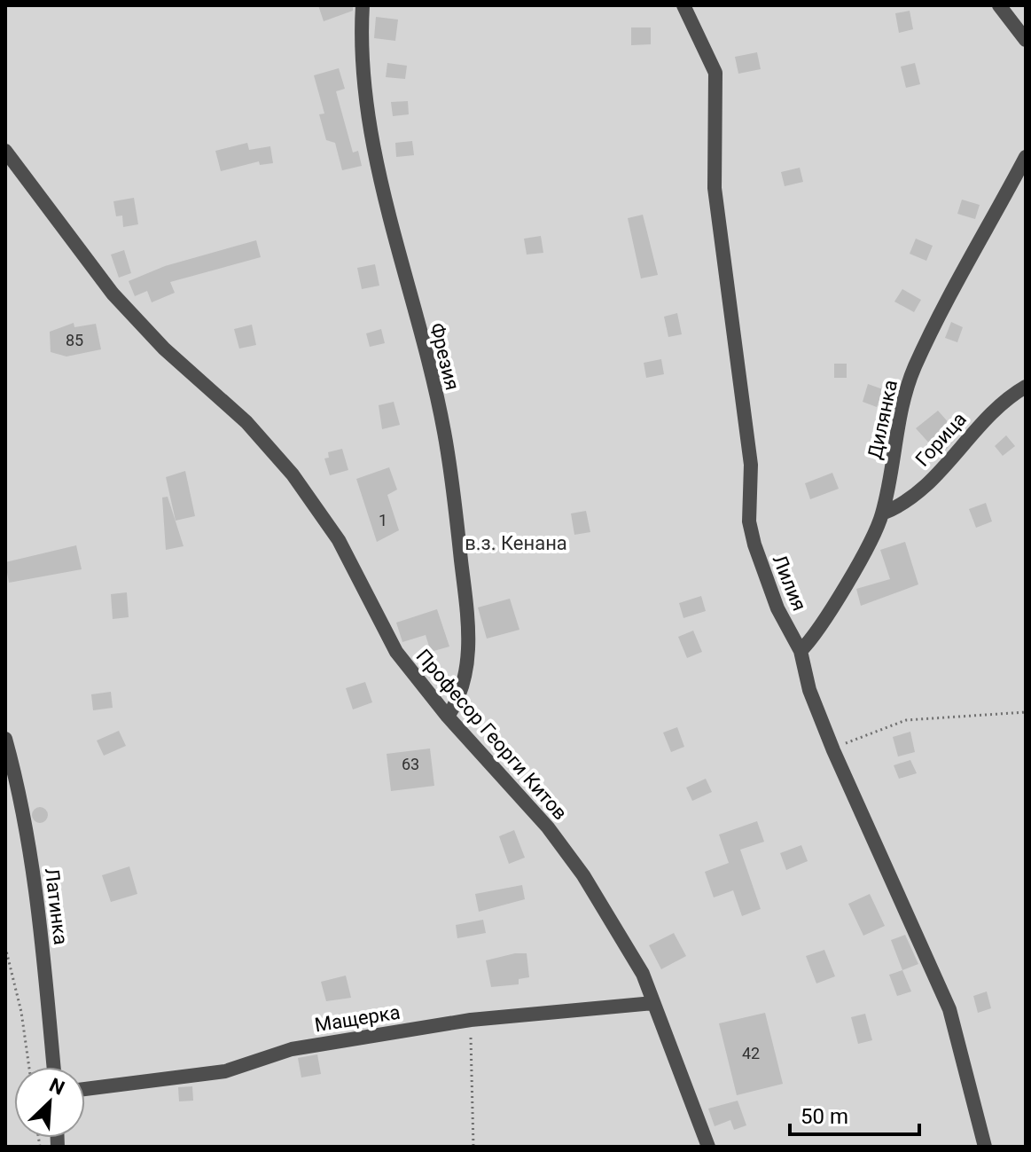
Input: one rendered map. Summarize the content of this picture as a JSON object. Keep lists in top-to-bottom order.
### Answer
{
  "streets": {
    "street": [
      "Фрезия",
      "Дилянка",
      "Горица",
      "Лилия",
      "Професор Георги Китов",
      "Латинка",
      "Мащерка"
    ]
  },
  "crossings": [
    ["Фрезия", "Професор Георги Китов"],
    ["Дилянка", "Горица"],
    ["Дилянка", "Лилия"],
    ["Професор Георги Китов", "Мащерка"]
  ],
  "parks": ["в.з. Кенана"],
  "house_numbers": [
    "85",
    "1",
    "63",
    "42"
  ],
  "scale_bar": "50 m",
  "north": "top right"
}
